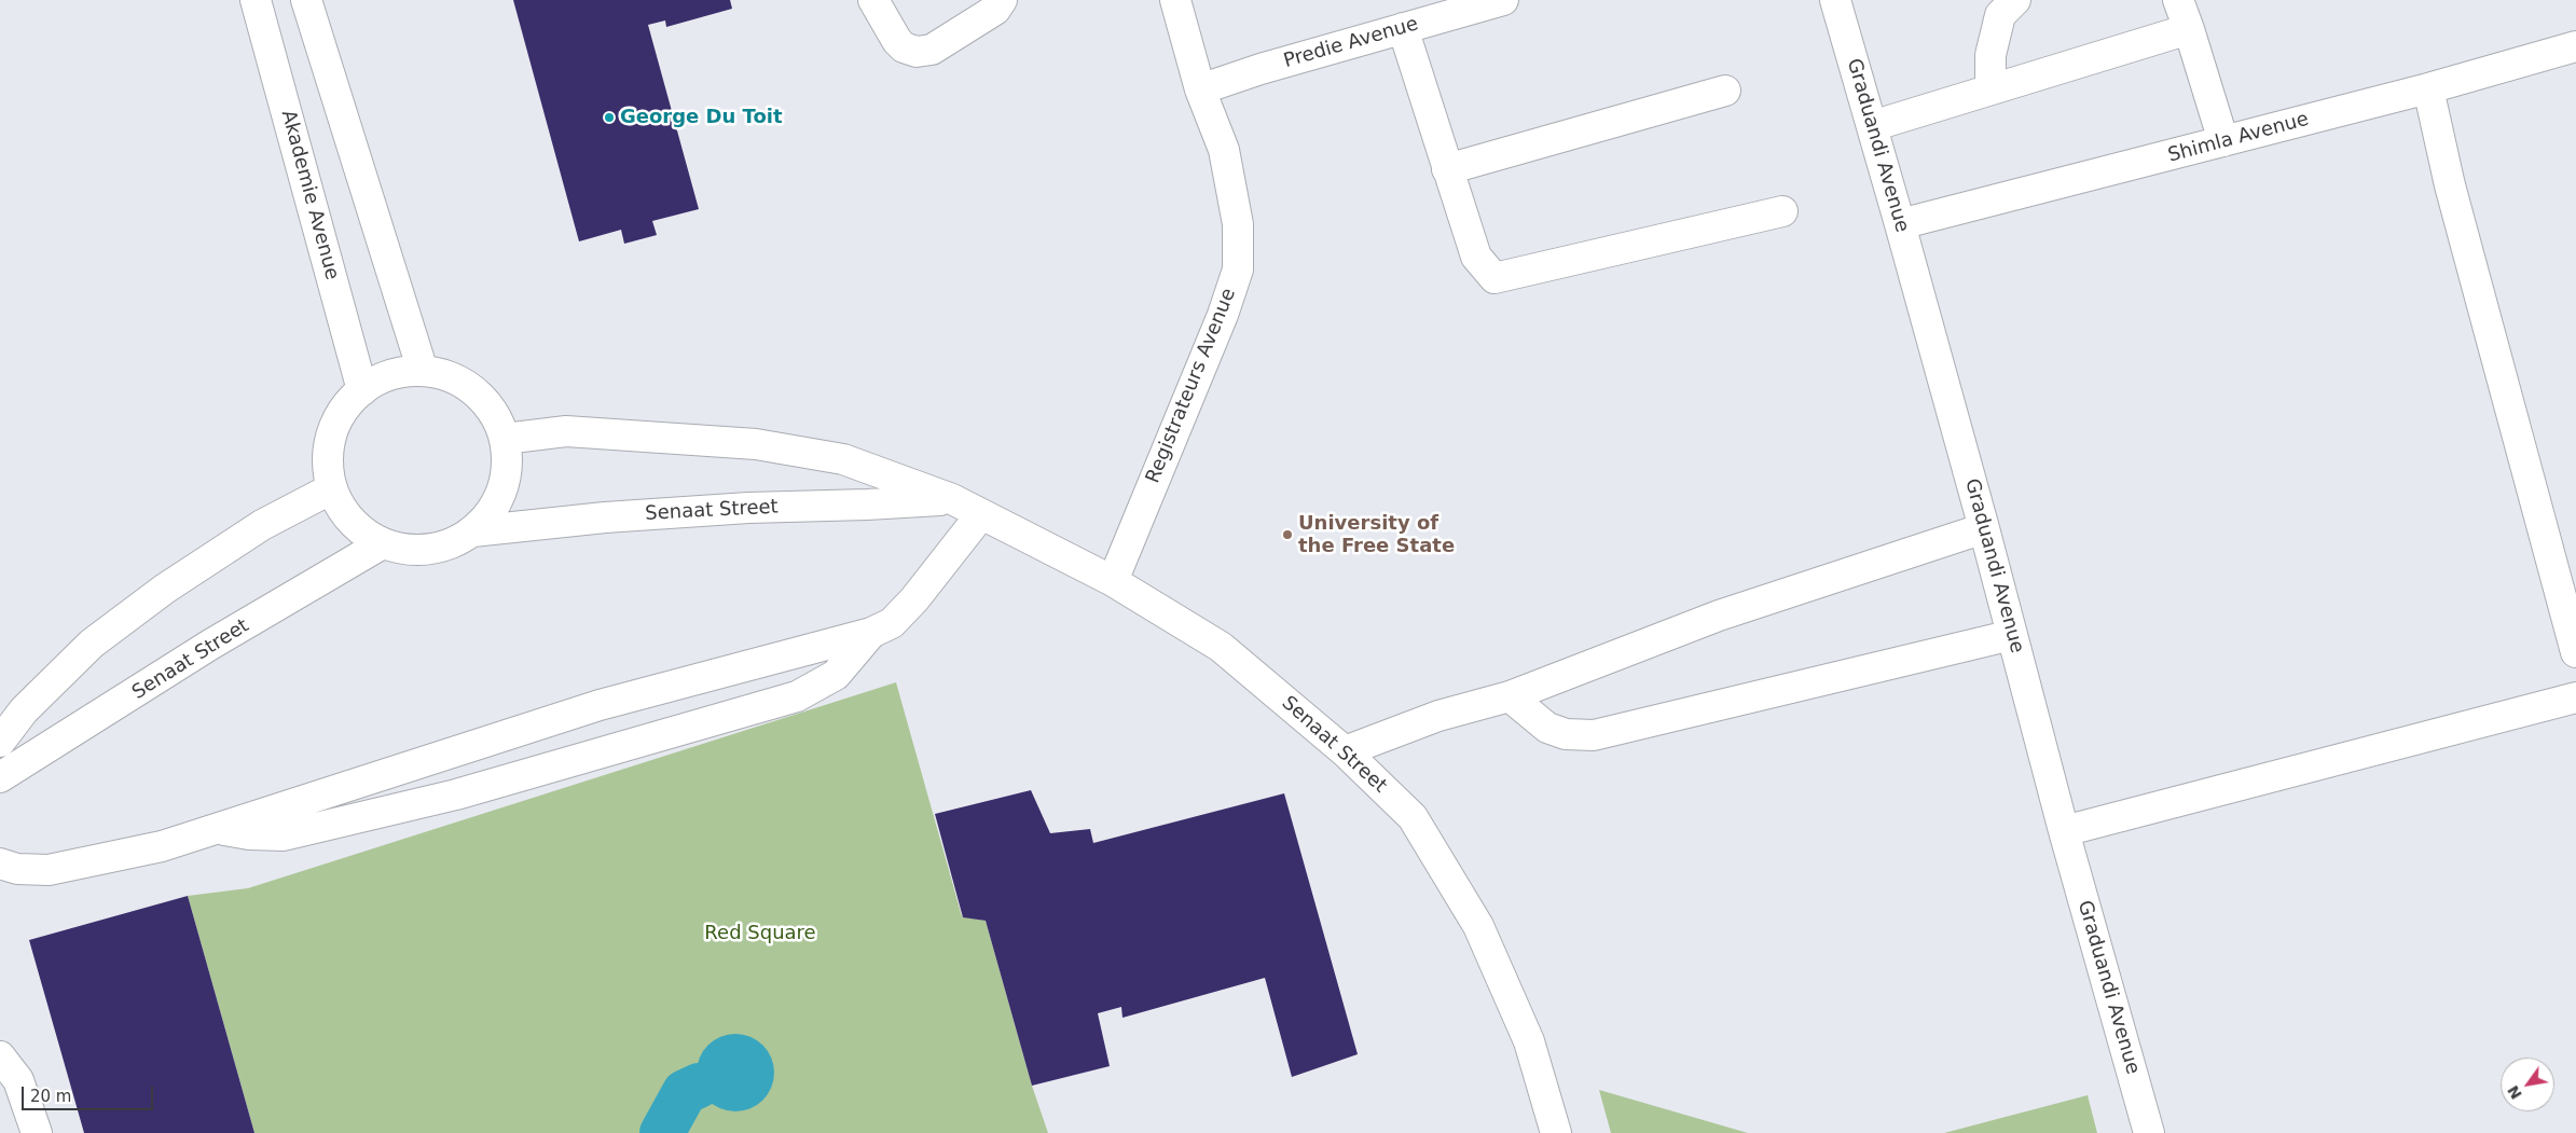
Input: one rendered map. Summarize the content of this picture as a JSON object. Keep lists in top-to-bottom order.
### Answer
{
  "streets": {
    "lane": [
      "Predie Avenue",
      "Shimla Avenue",
      "Graduandi Avenue",
      "Akademie Avenue",
      "Registrateurs Avenue",
      "Senaat Street"
    ]
  },
  "crossings": [
    ["Predie Avenue", "Registrateurs Avenue"],
    ["Shimla Avenue", "Graduandi Avenue"],
    ["Akademie Avenue", "Senaat Street"],
    ["Registrateurs Avenue", "Senaat Street"]
  ],
  "parks": ["Red Square"],
  "places": ["George Du Toit", "University of the Free State"],
  "scale_bar": "20 m",
  "north": "bottom left"
}
